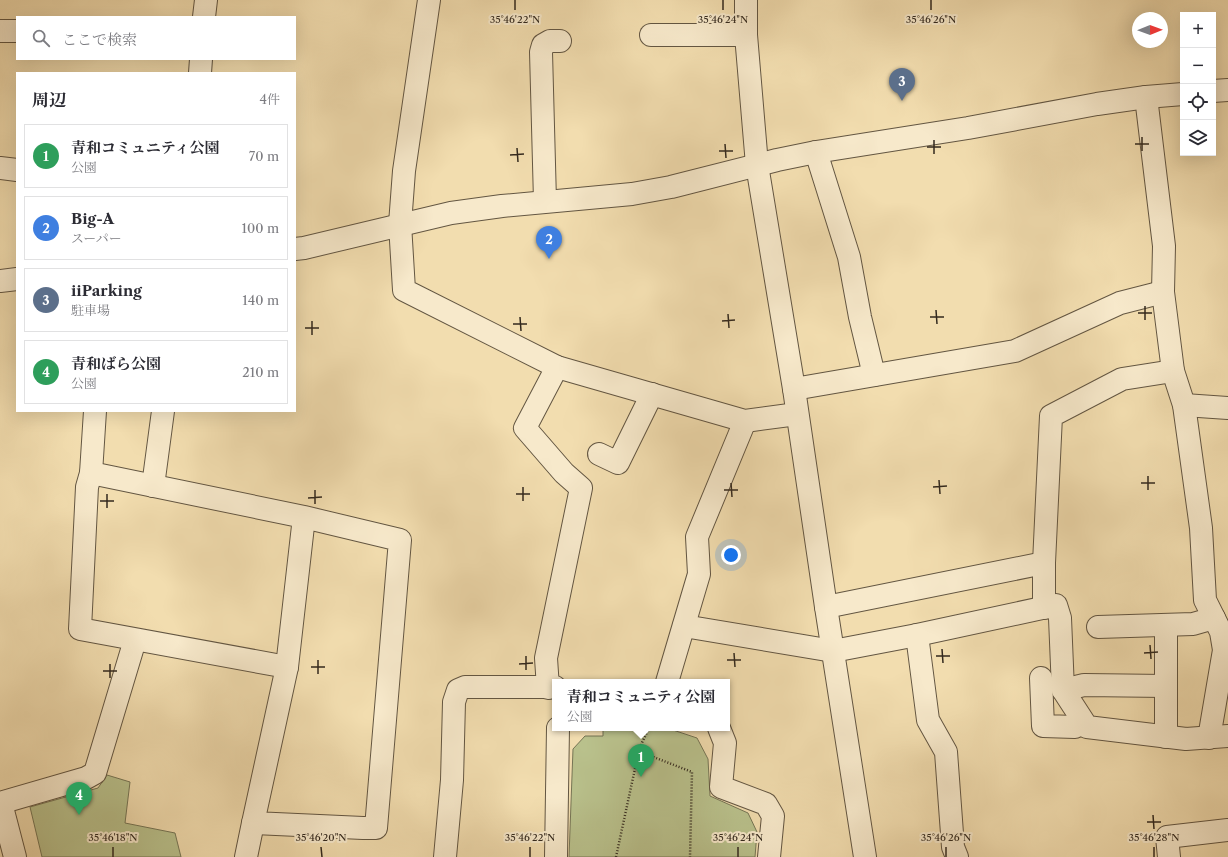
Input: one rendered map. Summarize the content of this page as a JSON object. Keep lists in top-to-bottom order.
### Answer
{
  "north": "right",
  "page": {
    "map_buttons": ["+", "−"],
    "search": "ここで検索",
    "pins": [
      "3",
      "2",
      "1",
      "4"
    ],
    "heading": ["周辺", "4件"],
    "list": [
      {
        "mark": "1",
        "name": "青和コミュニティ公園",
        "note": "公園",
        "value": "70 m"
      },
      {
        "mark": "2",
        "name": "Big-A",
        "note": "スーパー",
        "value": "100 m"
      },
      {
        "mark": "3",
        "name": "iiParking",
        "note": "駐車場",
        "value": "140 m"
      },
      {
        "mark": "4",
        "name": "青和ばら公園",
        "note": "公園",
        "value": "210 m"
      }
    ],
    "popup": ["青和コミュニティ公園", "公園"]
  },
  "coordinates": [
    "35°46'22\"N",
    "35°46'24\"N",
    "35°46'26\"N",
    "35°46'18\"N",
    "35°46'20\"N",
    "35°46'28\"N"
  ]
}
